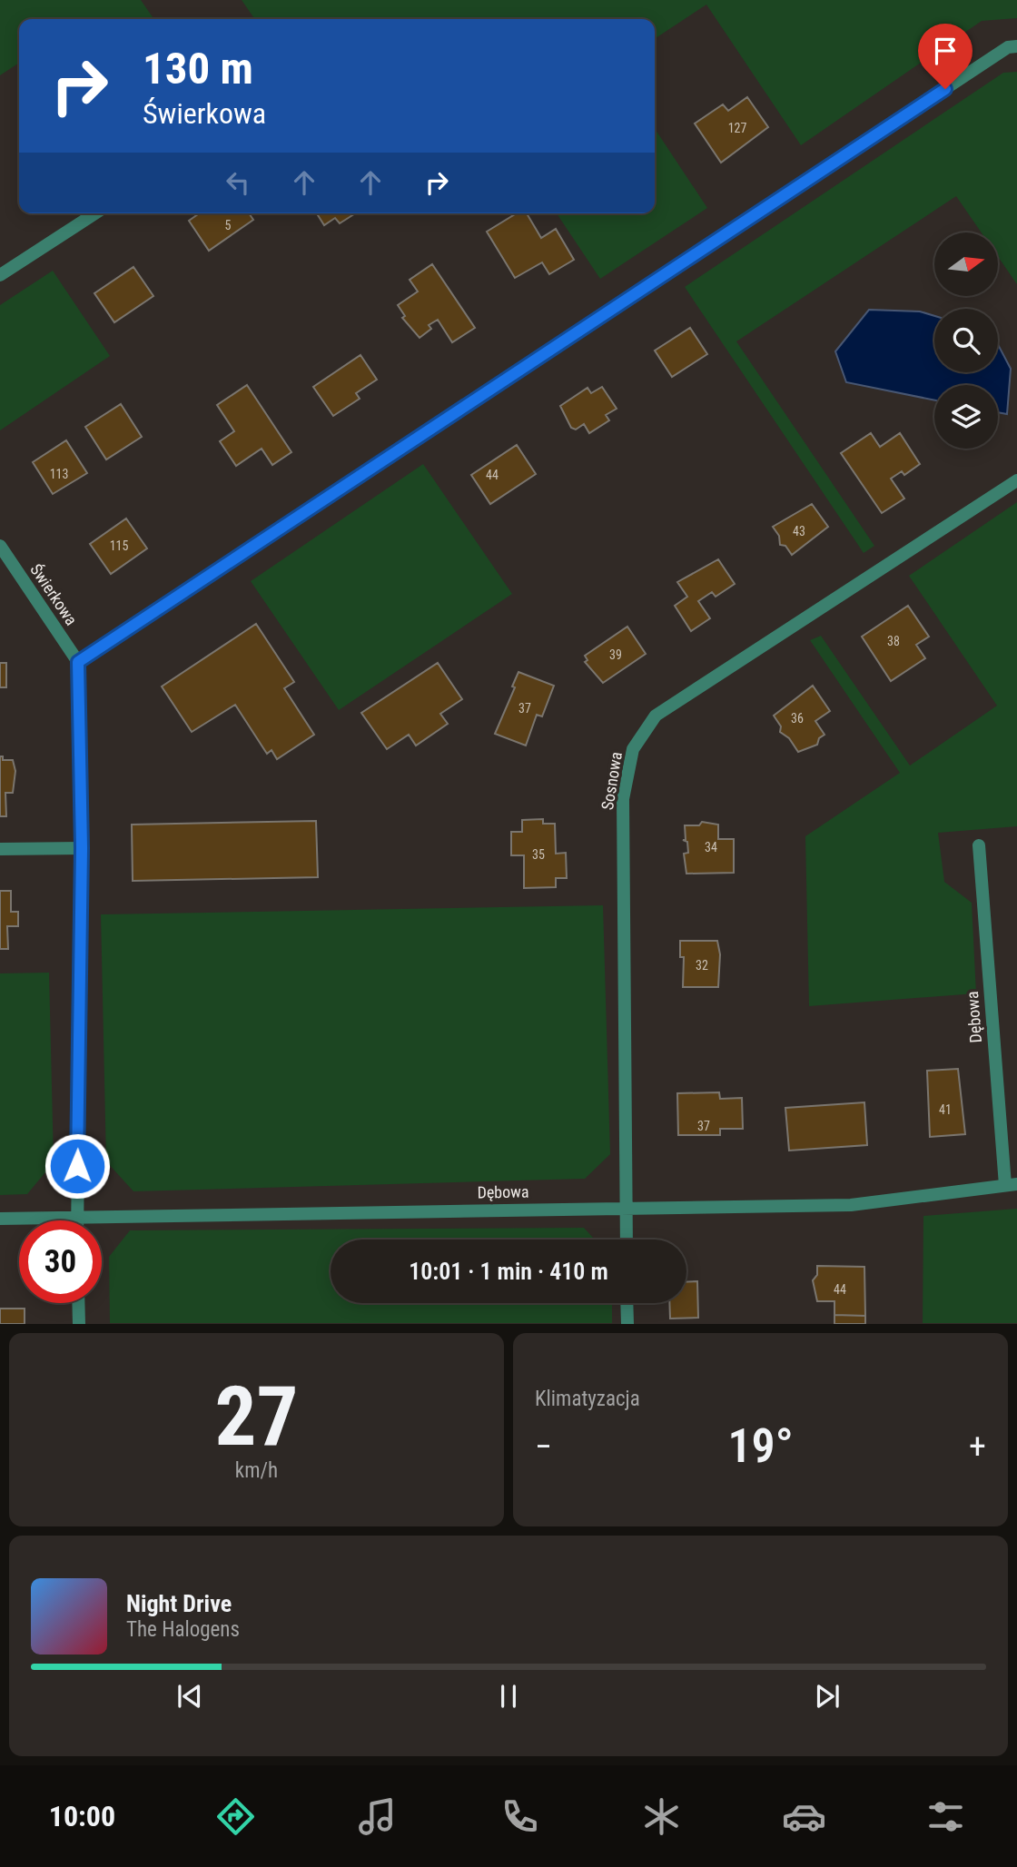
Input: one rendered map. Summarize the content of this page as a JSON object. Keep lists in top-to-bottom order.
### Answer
{
  "streets": {
    "street": ["Świerkowa", "Sosnowa", "Dębowa"]
  },
  "crossings": [
    ["Sosnowa", "Dębowa"]
  ],
  "house_numbers": [
    "127",
    "5",
    "113",
    "44",
    "43",
    "115",
    "38",
    "39",
    "37",
    "36",
    "34",
    "35",
    "32",
    "41",
    "37",
    "44"
  ],
  "north": "right",
  "page": {
    "turn": ["130 m", "Świerkowa"],
    "limit": "30",
    "trip": "10:01 · 1 min · 410 m",
    "tile": [
      ["27", "km/h"],
      "Klimatyzacja"
    ],
    "heat": ["−", "19°", "+"],
    "song": ["Night Drive", "The Halogens"],
    "tabs": "10:00"
  }
}
